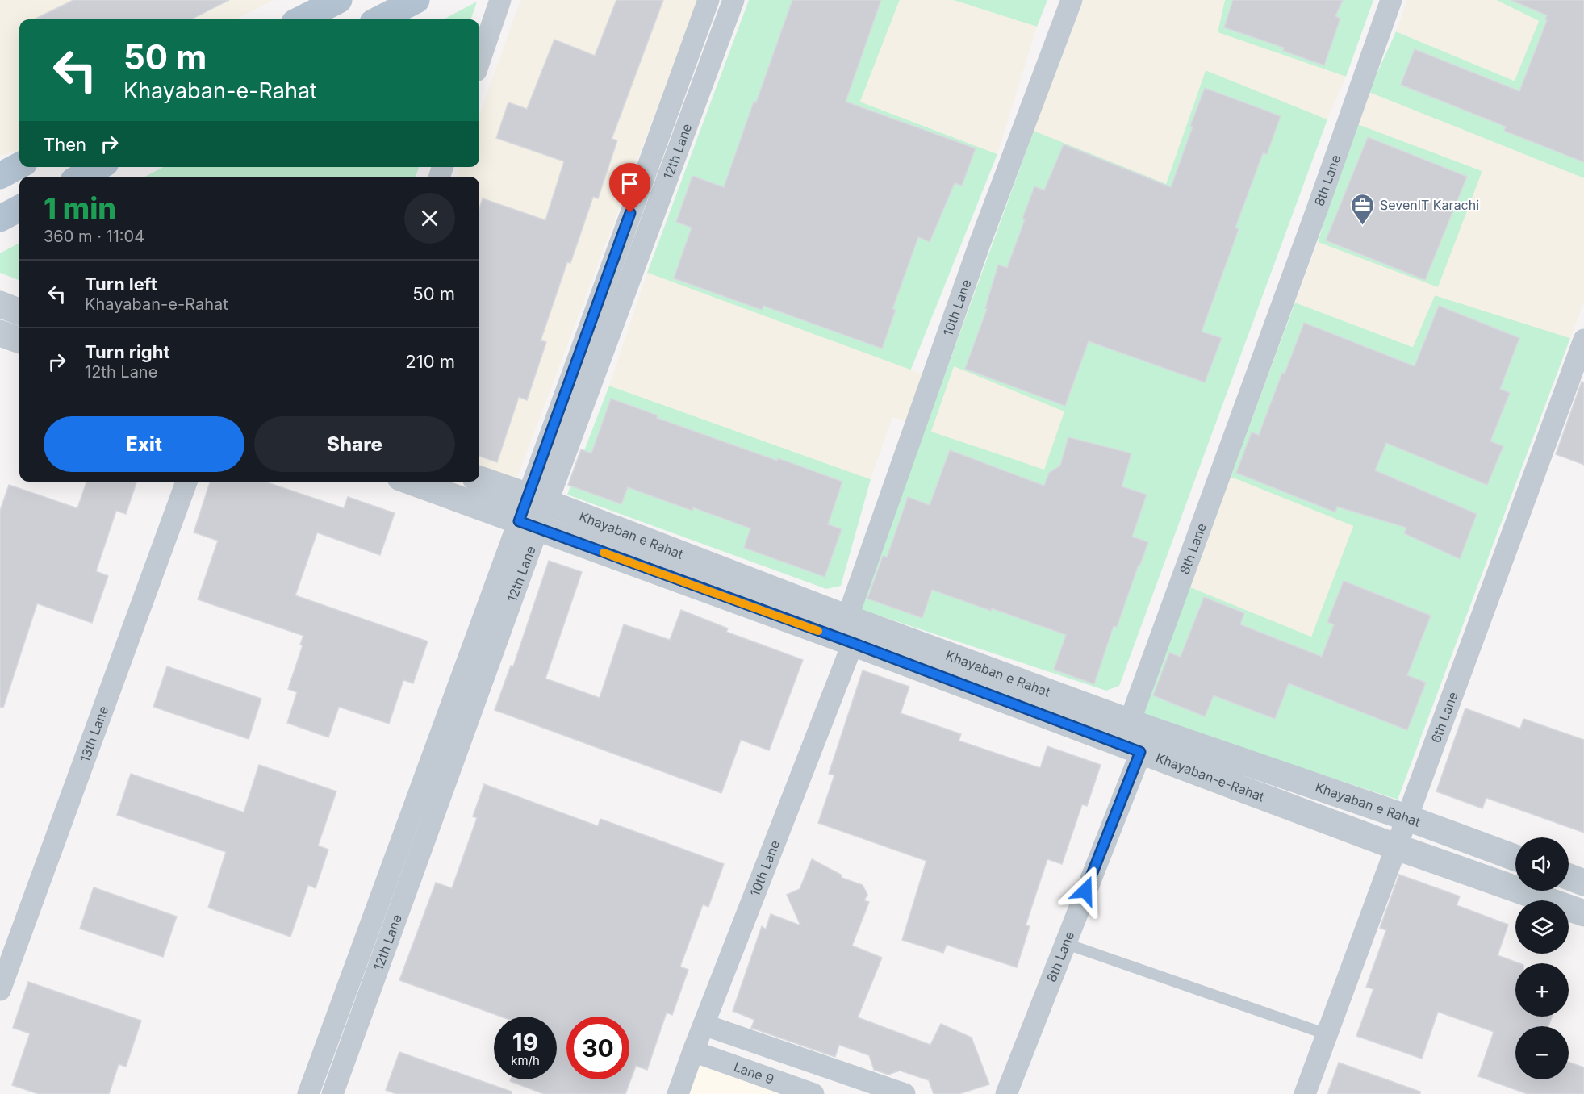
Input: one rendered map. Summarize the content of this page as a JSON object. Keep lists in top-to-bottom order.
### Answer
{
  "streets": {
    "street": [
      "12th Lane",
      "8th Lane",
      "10th Lane",
      "Khayaban e Rahat",
      "6th Lane",
      "13th Lane",
      "Khayaban-e-Rahat",
      "Lane 9"
    ]
  },
  "crossings": [
    ["12th Lane", "Khayaban e Rahat"],
    ["12th Lane", "Khayaban-e-Rahat"],
    ["8th Lane", "Khayaban e Rahat"],
    ["8th Lane", "Khayaban-e-Rahat"],
    ["10th Lane", "Khayaban e Rahat"],
    ["10th Lane", "Khayaban-e-Rahat"],
    ["10th Lane", "Lane 9"],
    ["Khayaban e Rahat", "6th Lane"],
    ["Khayaban e Rahat", "Khayaban-e-Rahat"],
    ["6th Lane", "Khayaban-e-Rahat"]
  ],
  "places": {
    "office": ["SevenIT Karachi"]
  },
  "page": {
    "turn": ["50 m", "Khayaban-e-Rahat"],
    "then": "Then",
    "heading": ["1 min", "360 m · 11:04"],
    "list": [
      {
        "name": "Turn left",
        "note": "Khayaban-e-Rahat",
        "value": "50 m"
      },
      {
        "name": "Turn right",
        "note": "12th Lane",
        "value": "210 m"
      }
    ],
    "buttons": ["Exit", "Share"],
    "map_buttons": ["+", "−"],
    "speed": "19 km/h",
    "limit": "30"
  }
}
